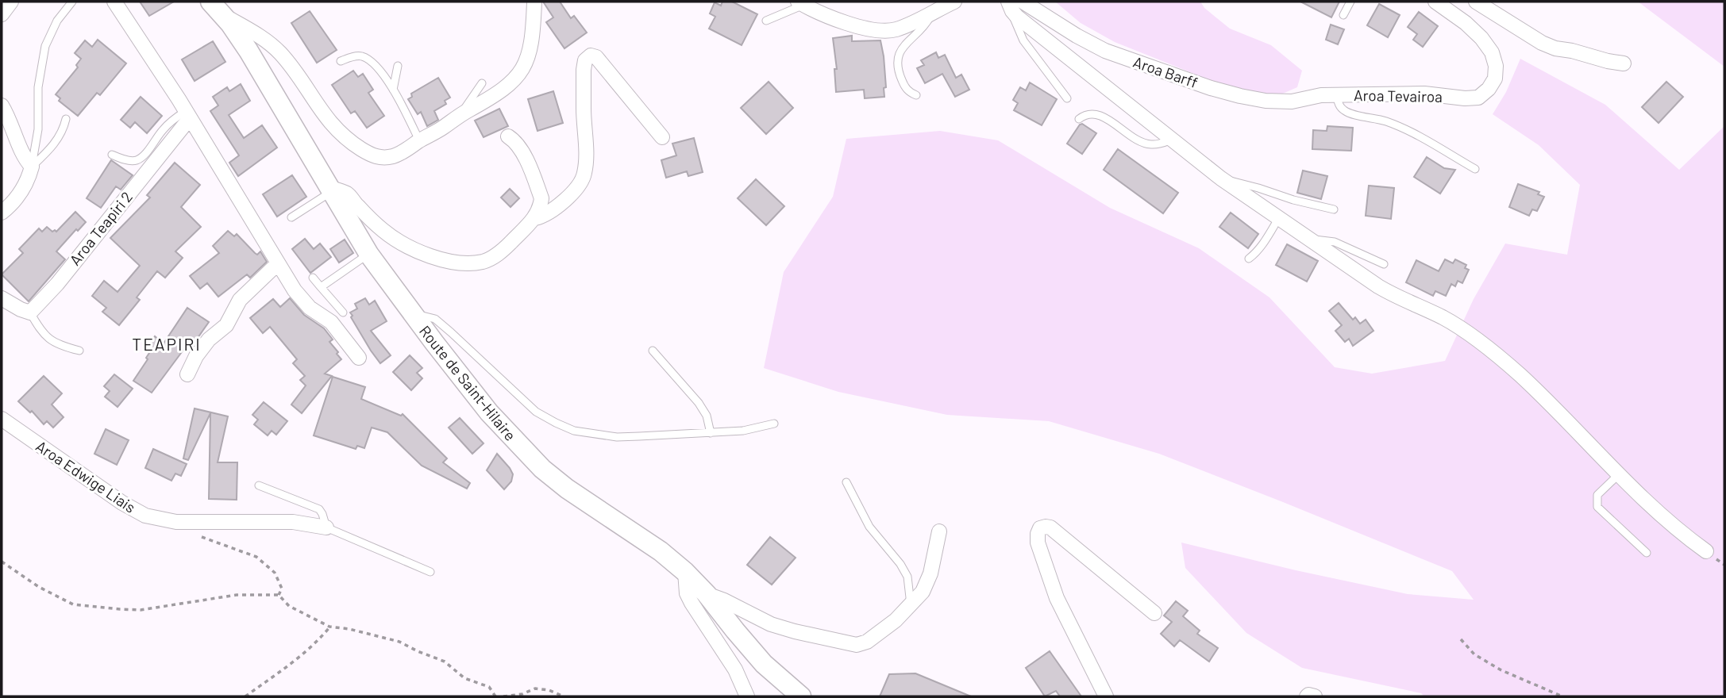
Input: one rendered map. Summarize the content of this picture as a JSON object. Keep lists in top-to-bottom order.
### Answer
{
  "streets": {
    "main road": ["Route de Saint-Hilaire"],
    "street": [
      "Aroa Barff",
      "Aroa Tevairoa",
      "Aroa Teapiri 2",
      "Aroa Edwige Liais"
    ]
  },
  "crossings": [
    ["Aroa Barff", "Aroa Tevairoa"]
  ],
  "districts": ["TEAPIRI"]
}
